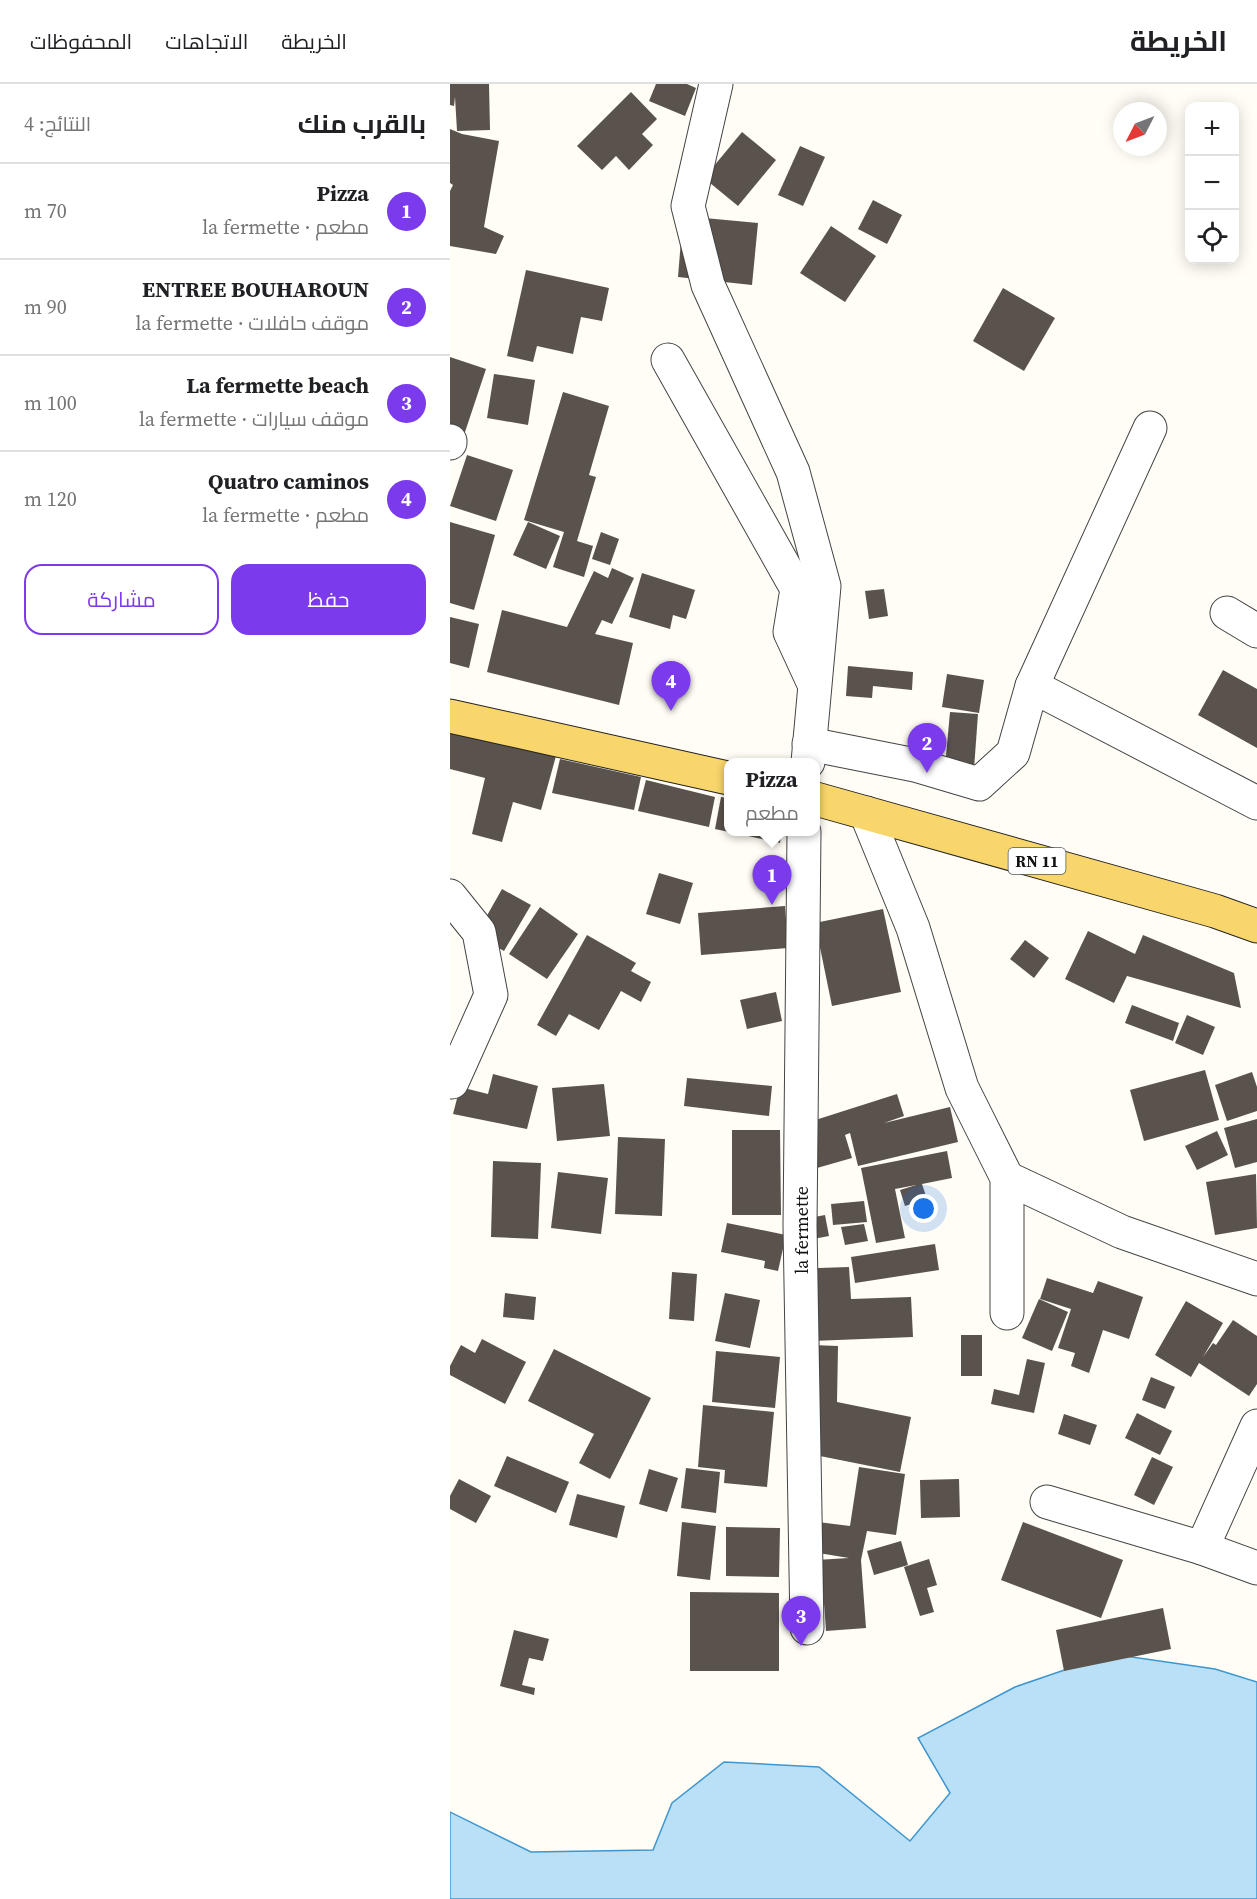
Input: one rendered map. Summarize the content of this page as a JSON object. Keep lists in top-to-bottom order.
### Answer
{
  "streets": {
    "main road": ["RN 11"],
    "street": ["la fermette"]
  },
  "north": "bottom left",
  "page": {
    "header": "الخريطة",
    "nav": ["الخريطة", "الاتجاهات", "المحفوظات"],
    "heading": ["بالقرب منك", "النتائج: 4"],
    "map_buttons": ["+", "−"],
    "list": [
      {
        "mark": "1",
        "name": "Pizza",
        "note": "مطعم · la fermette",
        "value": "70 m"
      },
      {
        "mark": "2",
        "name": "ENTREE BOUHAROUN",
        "note": "موقف حافلات · la fermette",
        "value": "90 m"
      },
      {
        "mark": "3",
        "name": "La fermette beach",
        "note": "موقف سيارات · la fermette",
        "value": "100 m"
      },
      {
        "mark": "4",
        "name": "Quatro caminos",
        "note": "مطعم · la fermette",
        "value": "120 m"
      }
    ],
    "buttons": ["حفظ", "مشاركة"],
    "pins": [
      "4",
      "2",
      "1",
      "3"
    ],
    "popup": ["Pizza", "مطعم"]
  }
}
